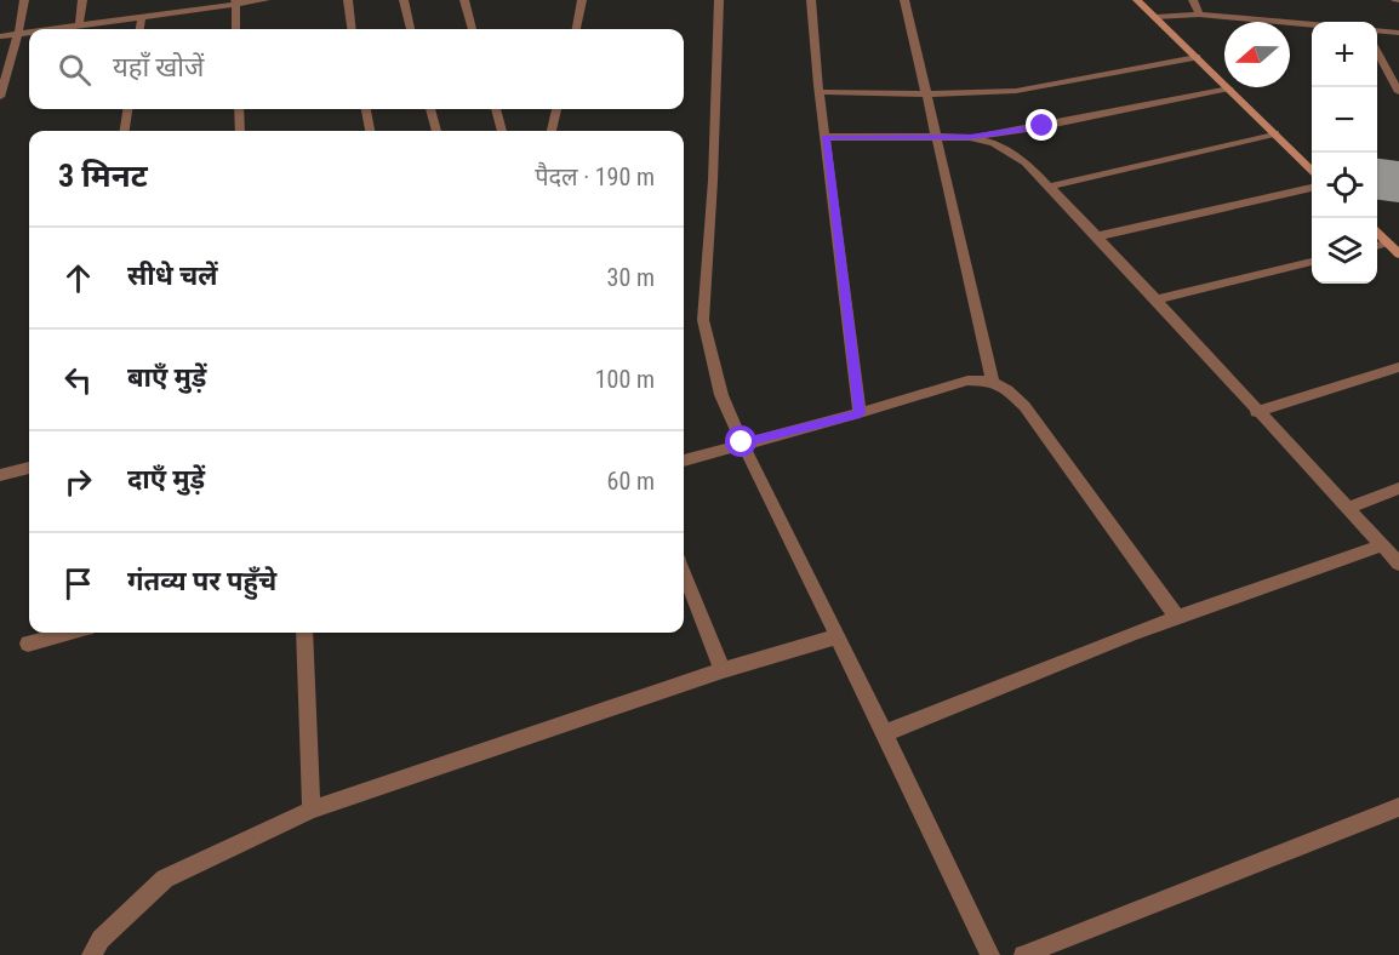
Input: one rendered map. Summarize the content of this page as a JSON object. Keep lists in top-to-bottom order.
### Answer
{
  "north": "left",
  "page": {
    "map_buttons": ["+", "−"],
    "search": "यहाँ खोजें",
    "heading": ["3 मिनट", "पैदल · 190 m"],
    "list": [
      ["सीधे चलें", "30 m"],
      ["बाएँ मुड़ें", "100 m"],
      ["दाएँ मुड़ें", "60 m"],
      "गंतव्य पर पहुँचे"
    ]
  }
}
